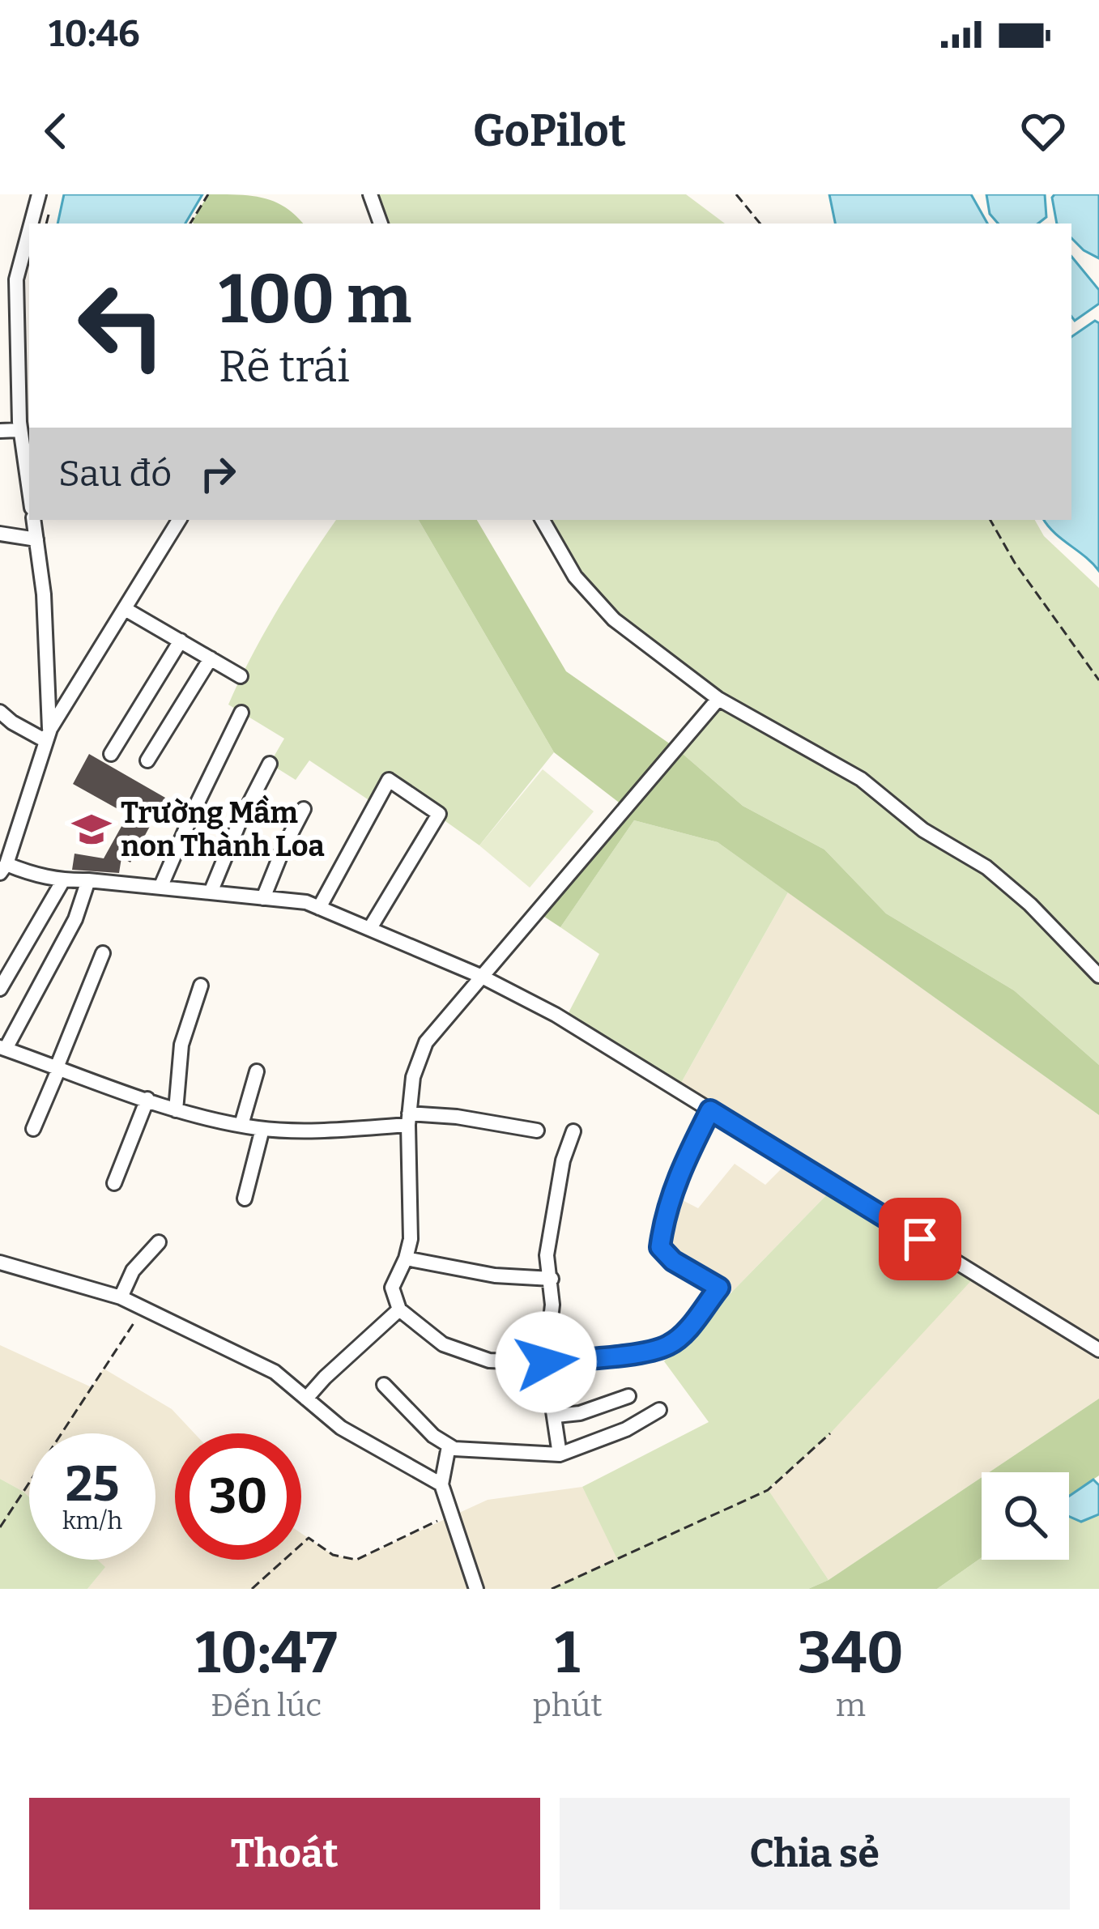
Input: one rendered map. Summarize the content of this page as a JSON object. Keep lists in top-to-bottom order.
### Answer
{
  "places": {
    "school or university": ["Trường Mầm non Thành Loa"]
  },
  "page": {
    "status": "10:46",
    "header": "GoPilot",
    "turn": ["100 m", "Rẽ trái"],
    "then": "Sau đó",
    "speed": "25 km/h",
    "limit": "30",
    "eta": [
      "10:47",
      "Đến lúc",
      "1",
      "phút",
      "340",
      "m"
    ],
    "buttons": ["Thoát", "Chia sẻ"]
  }
}
